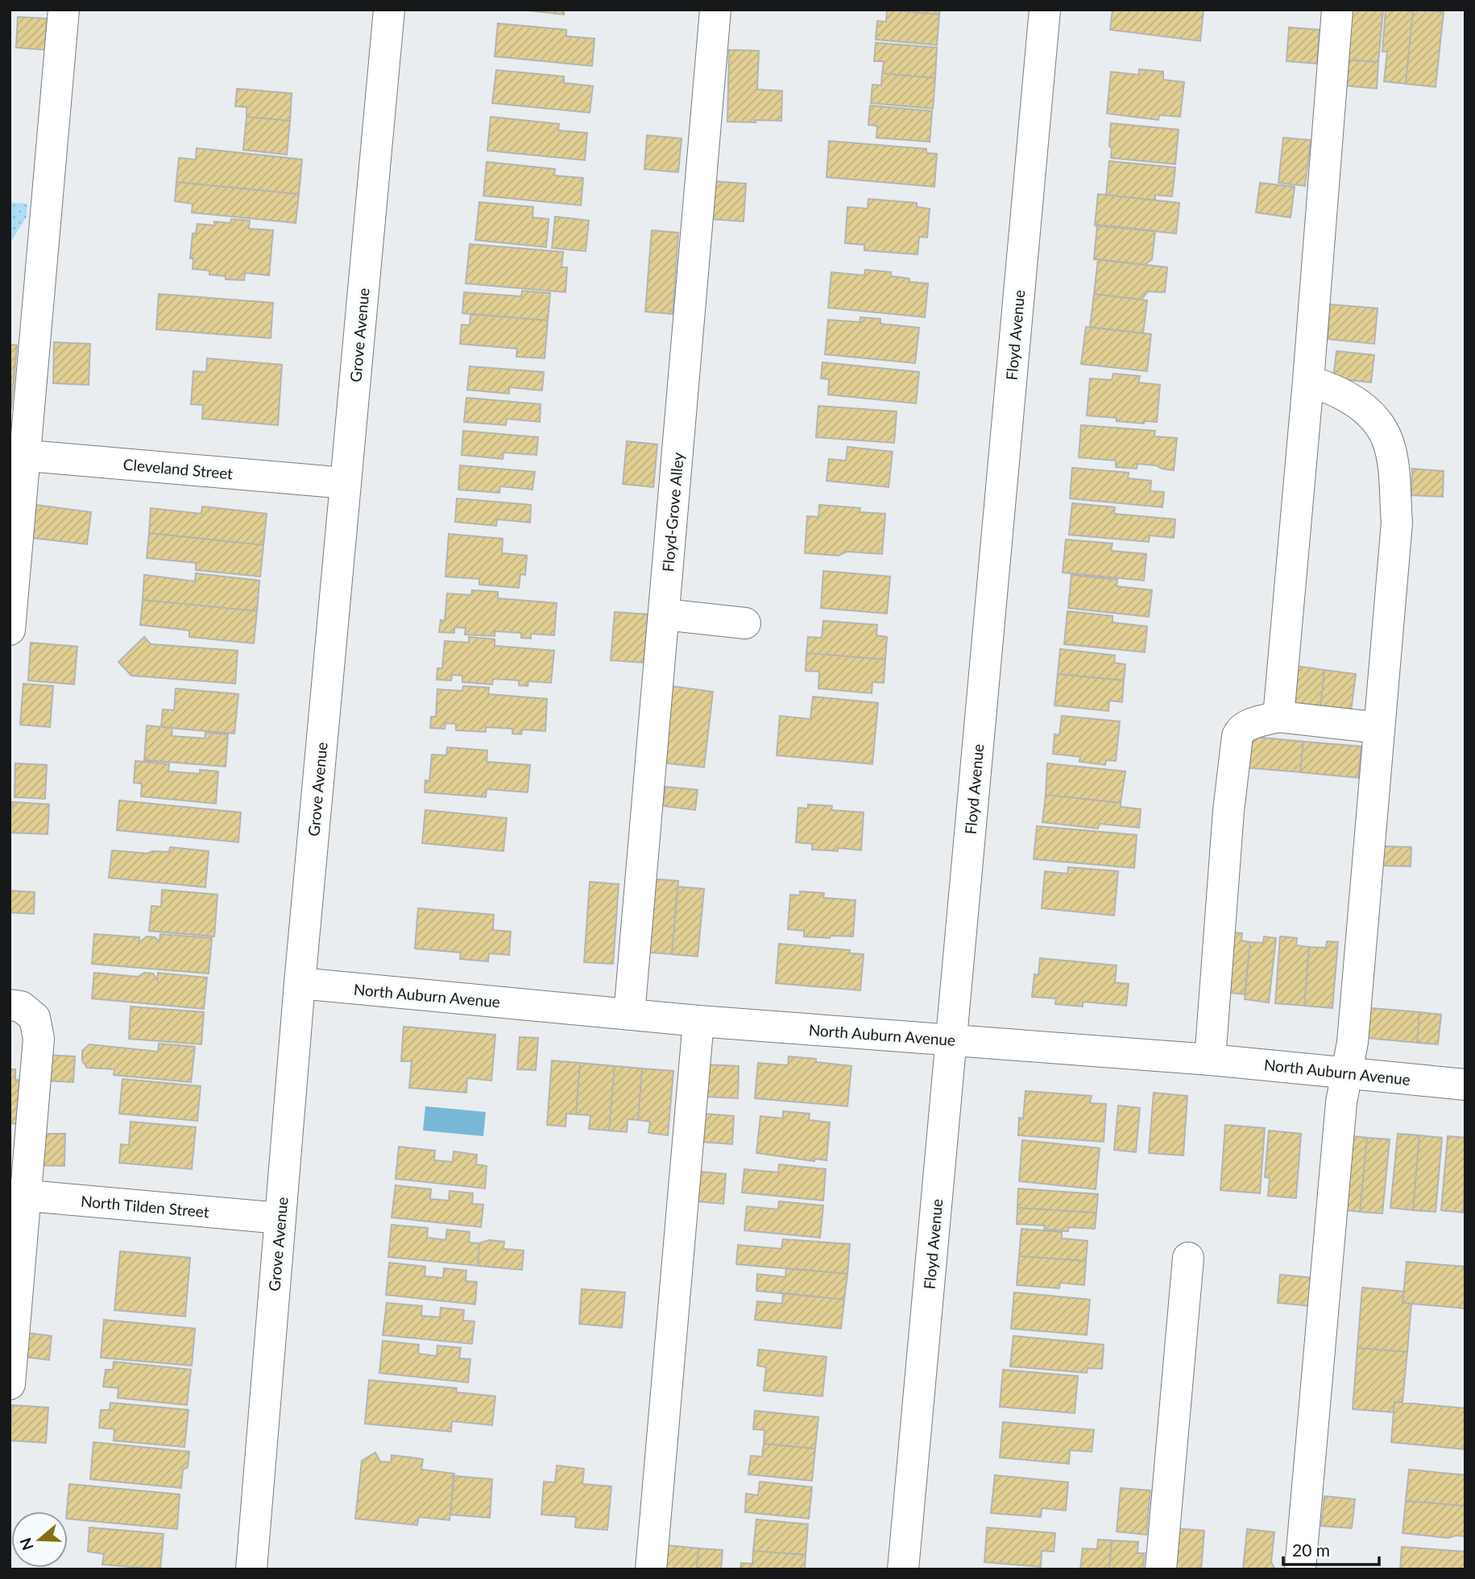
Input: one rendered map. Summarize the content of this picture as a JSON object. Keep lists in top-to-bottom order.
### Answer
{
  "streets": {
    "street": [
      "Grove Avenue",
      "Floyd Avenue",
      "Cleveland Street",
      "Floyd-Grove Alley",
      "North Auburn Avenue",
      "North Tilden Street"
    ]
  },
  "crossings": [
    ["Grove Avenue", "Cleveland Street"],
    ["Grove Avenue", "North Auburn Avenue"],
    ["Grove Avenue", "North Tilden Street"],
    ["Floyd Avenue", "North Auburn Avenue"],
    ["Floyd-Grove Alley", "North Auburn Avenue"]
  ],
  "scale_bar": "20 m",
  "north": "left"
}
